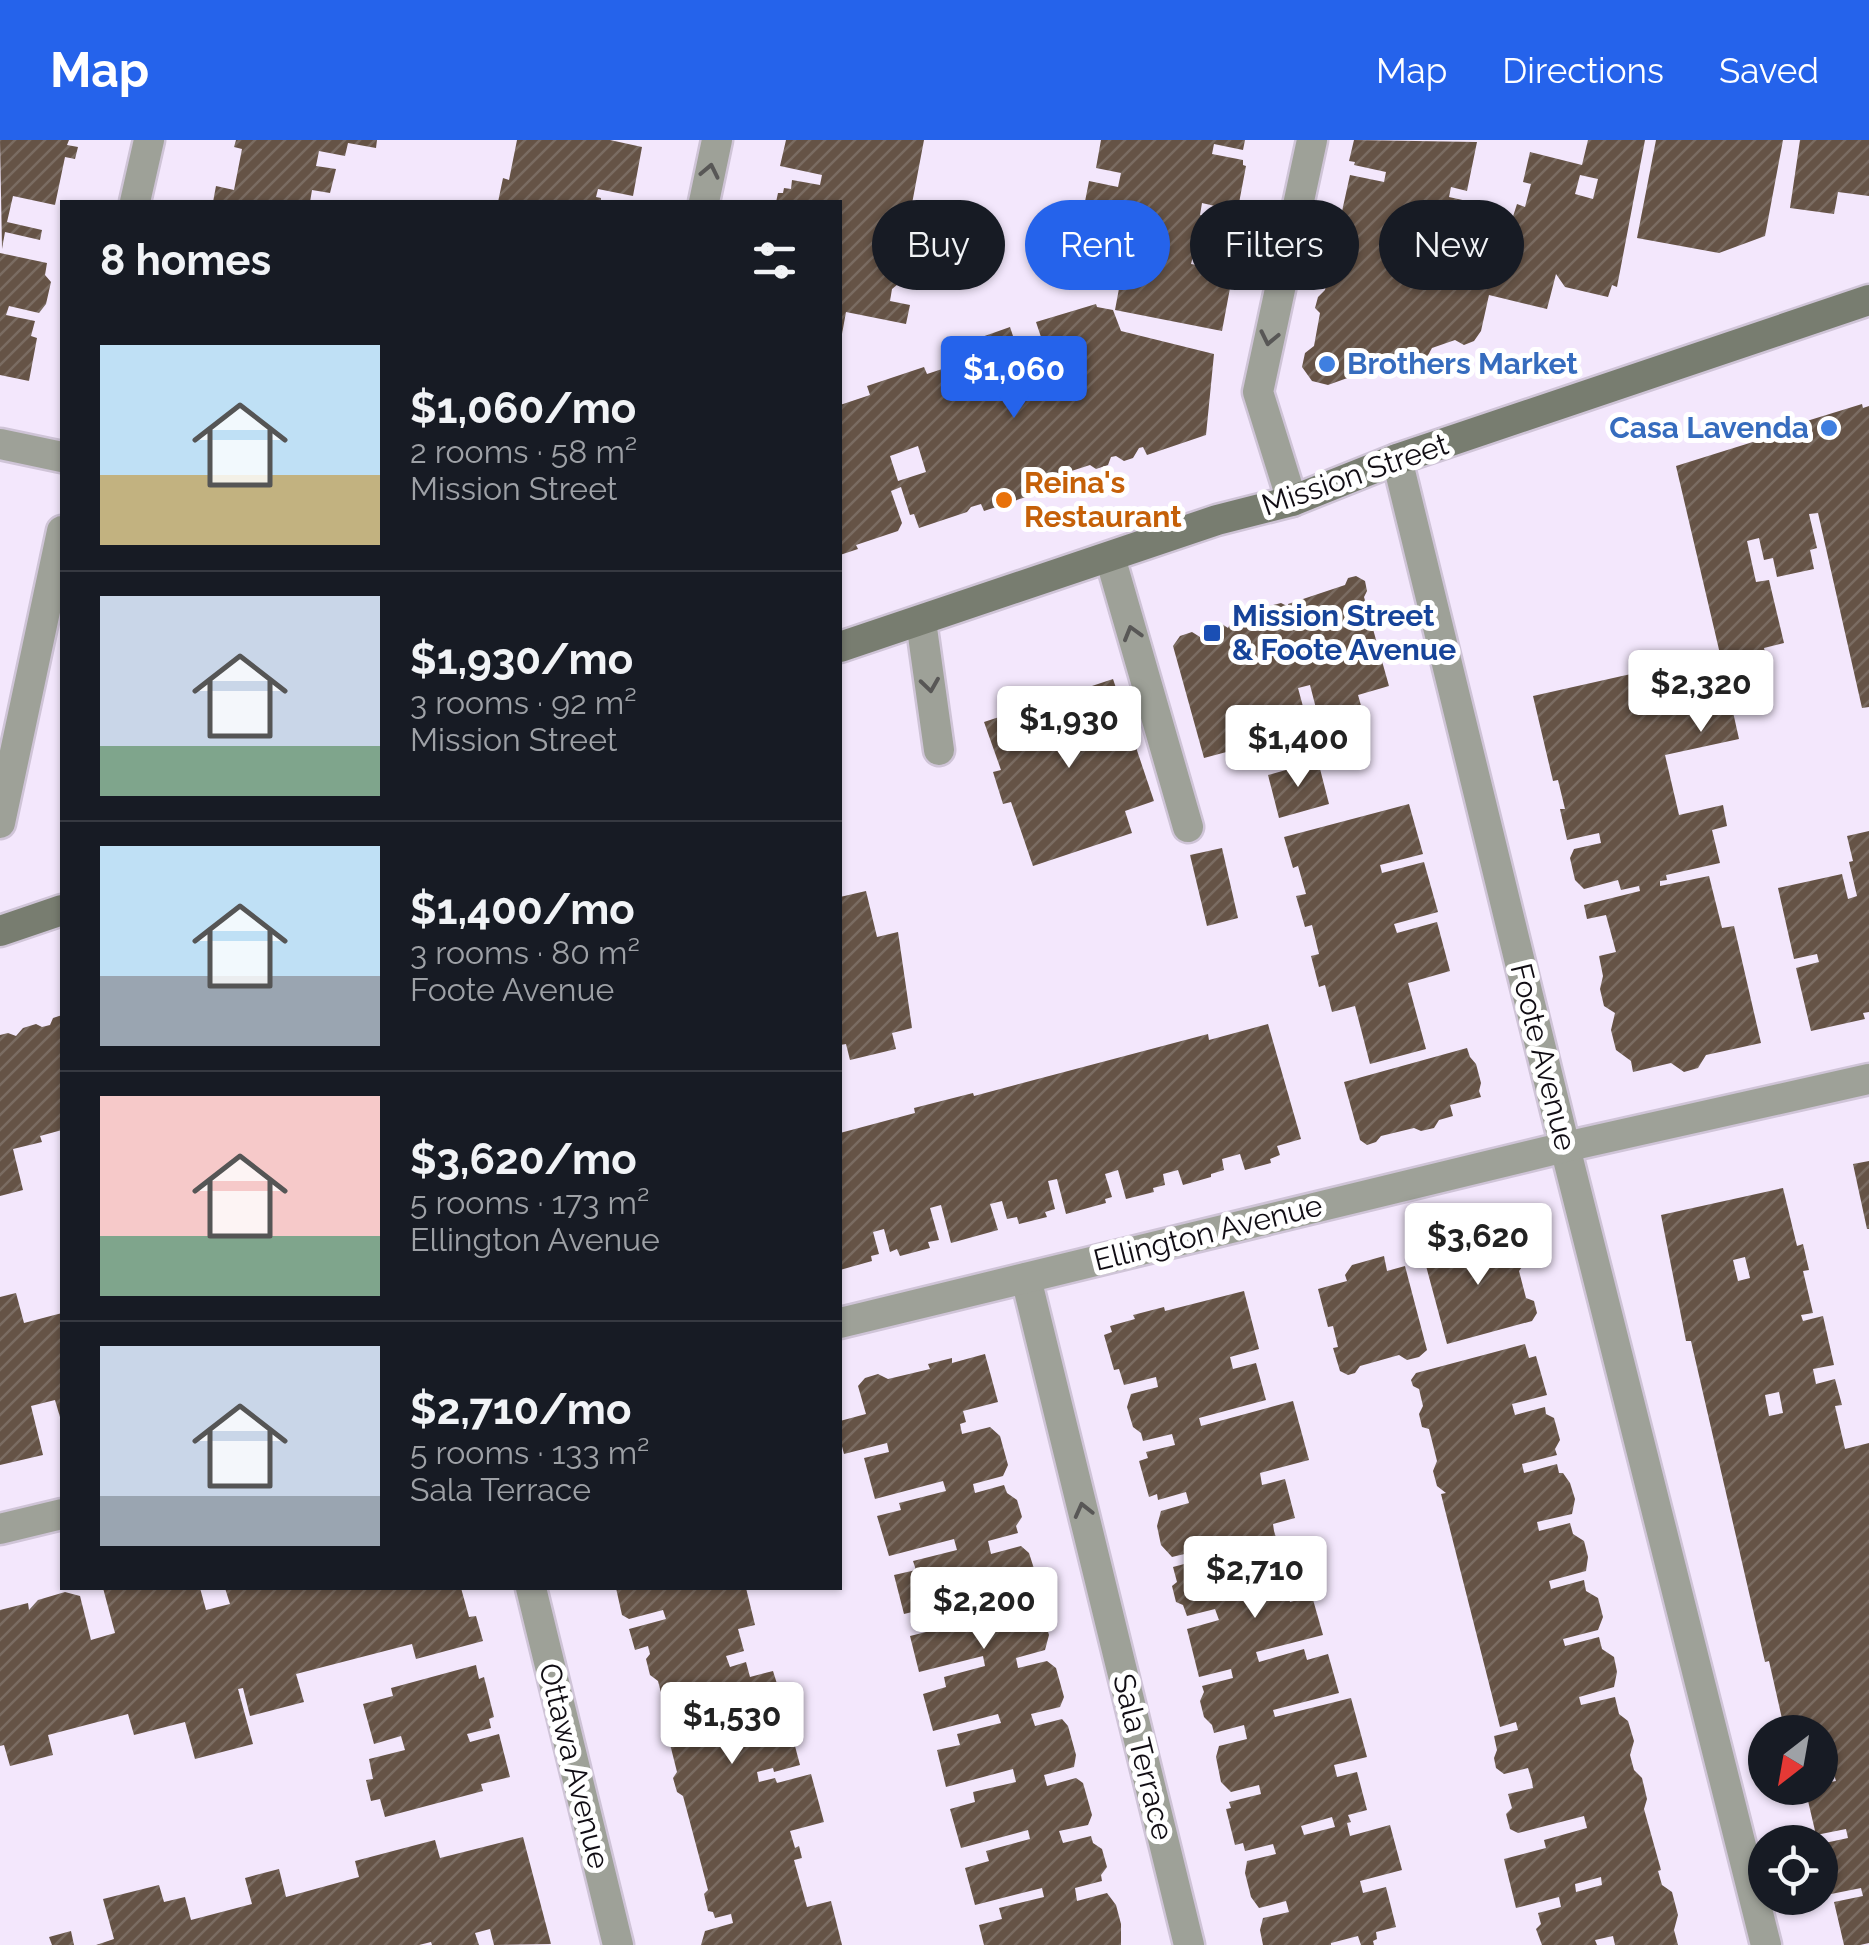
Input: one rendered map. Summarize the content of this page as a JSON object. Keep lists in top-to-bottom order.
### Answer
{
  "streets": {
    "main road": ["Mission Street"],
    "street": [
      "Foote Avenue",
      "Ellington Avenue",
      "Sala Terrace",
      "Ottawa Avenue"
    ]
  },
  "crossings": [
    ["Mission Street", "Foote Avenue"],
    ["Foote Avenue", "Ellington Avenue"],
    ["Ellington Avenue", "Sala Terrace"]
  ],
  "one_way": ["Sala Terrace"],
  "places": {
    "other": ["Brothers Market", "Casa Lavenda", "Reina's Restaurant"],
    "transit": ["Mission Street & Foote Avenue"]
  },
  "north": "bottom left",
  "page": {
    "header": "Map",
    "nav": ["Map", "Directions", "Saved"],
    "chip": [
      "Buy",
      "Rent",
      "Filters",
      "New"
    ],
    "heading": "8 homes",
    "list": [
      {
        "name": "$1,060/mo",
        "note": "2 rooms · 58 m² · Mission Street"
      },
      {
        "name": "$1,930/mo",
        "note": "3 rooms · 92 m² · Mission Street"
      },
      {
        "name": "$1,400/mo",
        "note": "3 rooms · 80 m² · Foote Avenue"
      },
      {
        "name": "$3,620/mo",
        "note": "5 rooms · 173 m² · Ellington Avenue"
      },
      {
        "name": "$2,710/mo",
        "note": "5 rooms · 133 m² · Sala Terrace"
      }
    ],
    "price": [
      "$1,060",
      "$2,320",
      "$1,930",
      "$1,400",
      "$3,620",
      "$2,710",
      "$2,200",
      "$1,530"
    ]
  }
}
